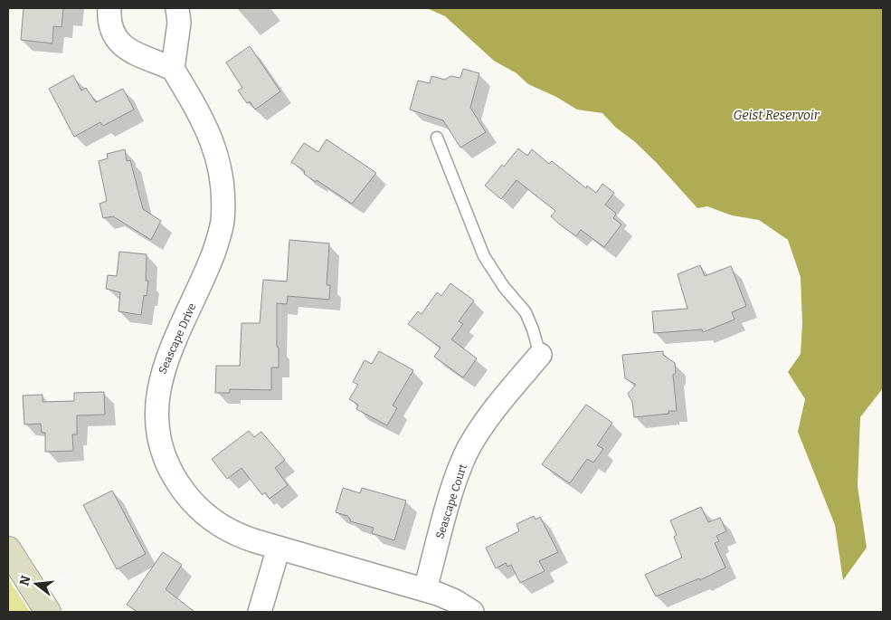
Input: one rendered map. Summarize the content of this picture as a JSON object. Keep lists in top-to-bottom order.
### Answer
{
  "streets": {
    "street": ["Seascape Drive", "Seascape Court"]
  },
  "crossings": [
    ["Seascape Drive", "Seascape Court"]
  ],
  "water": ["Geist Reservoir"],
  "north": "left"
}
